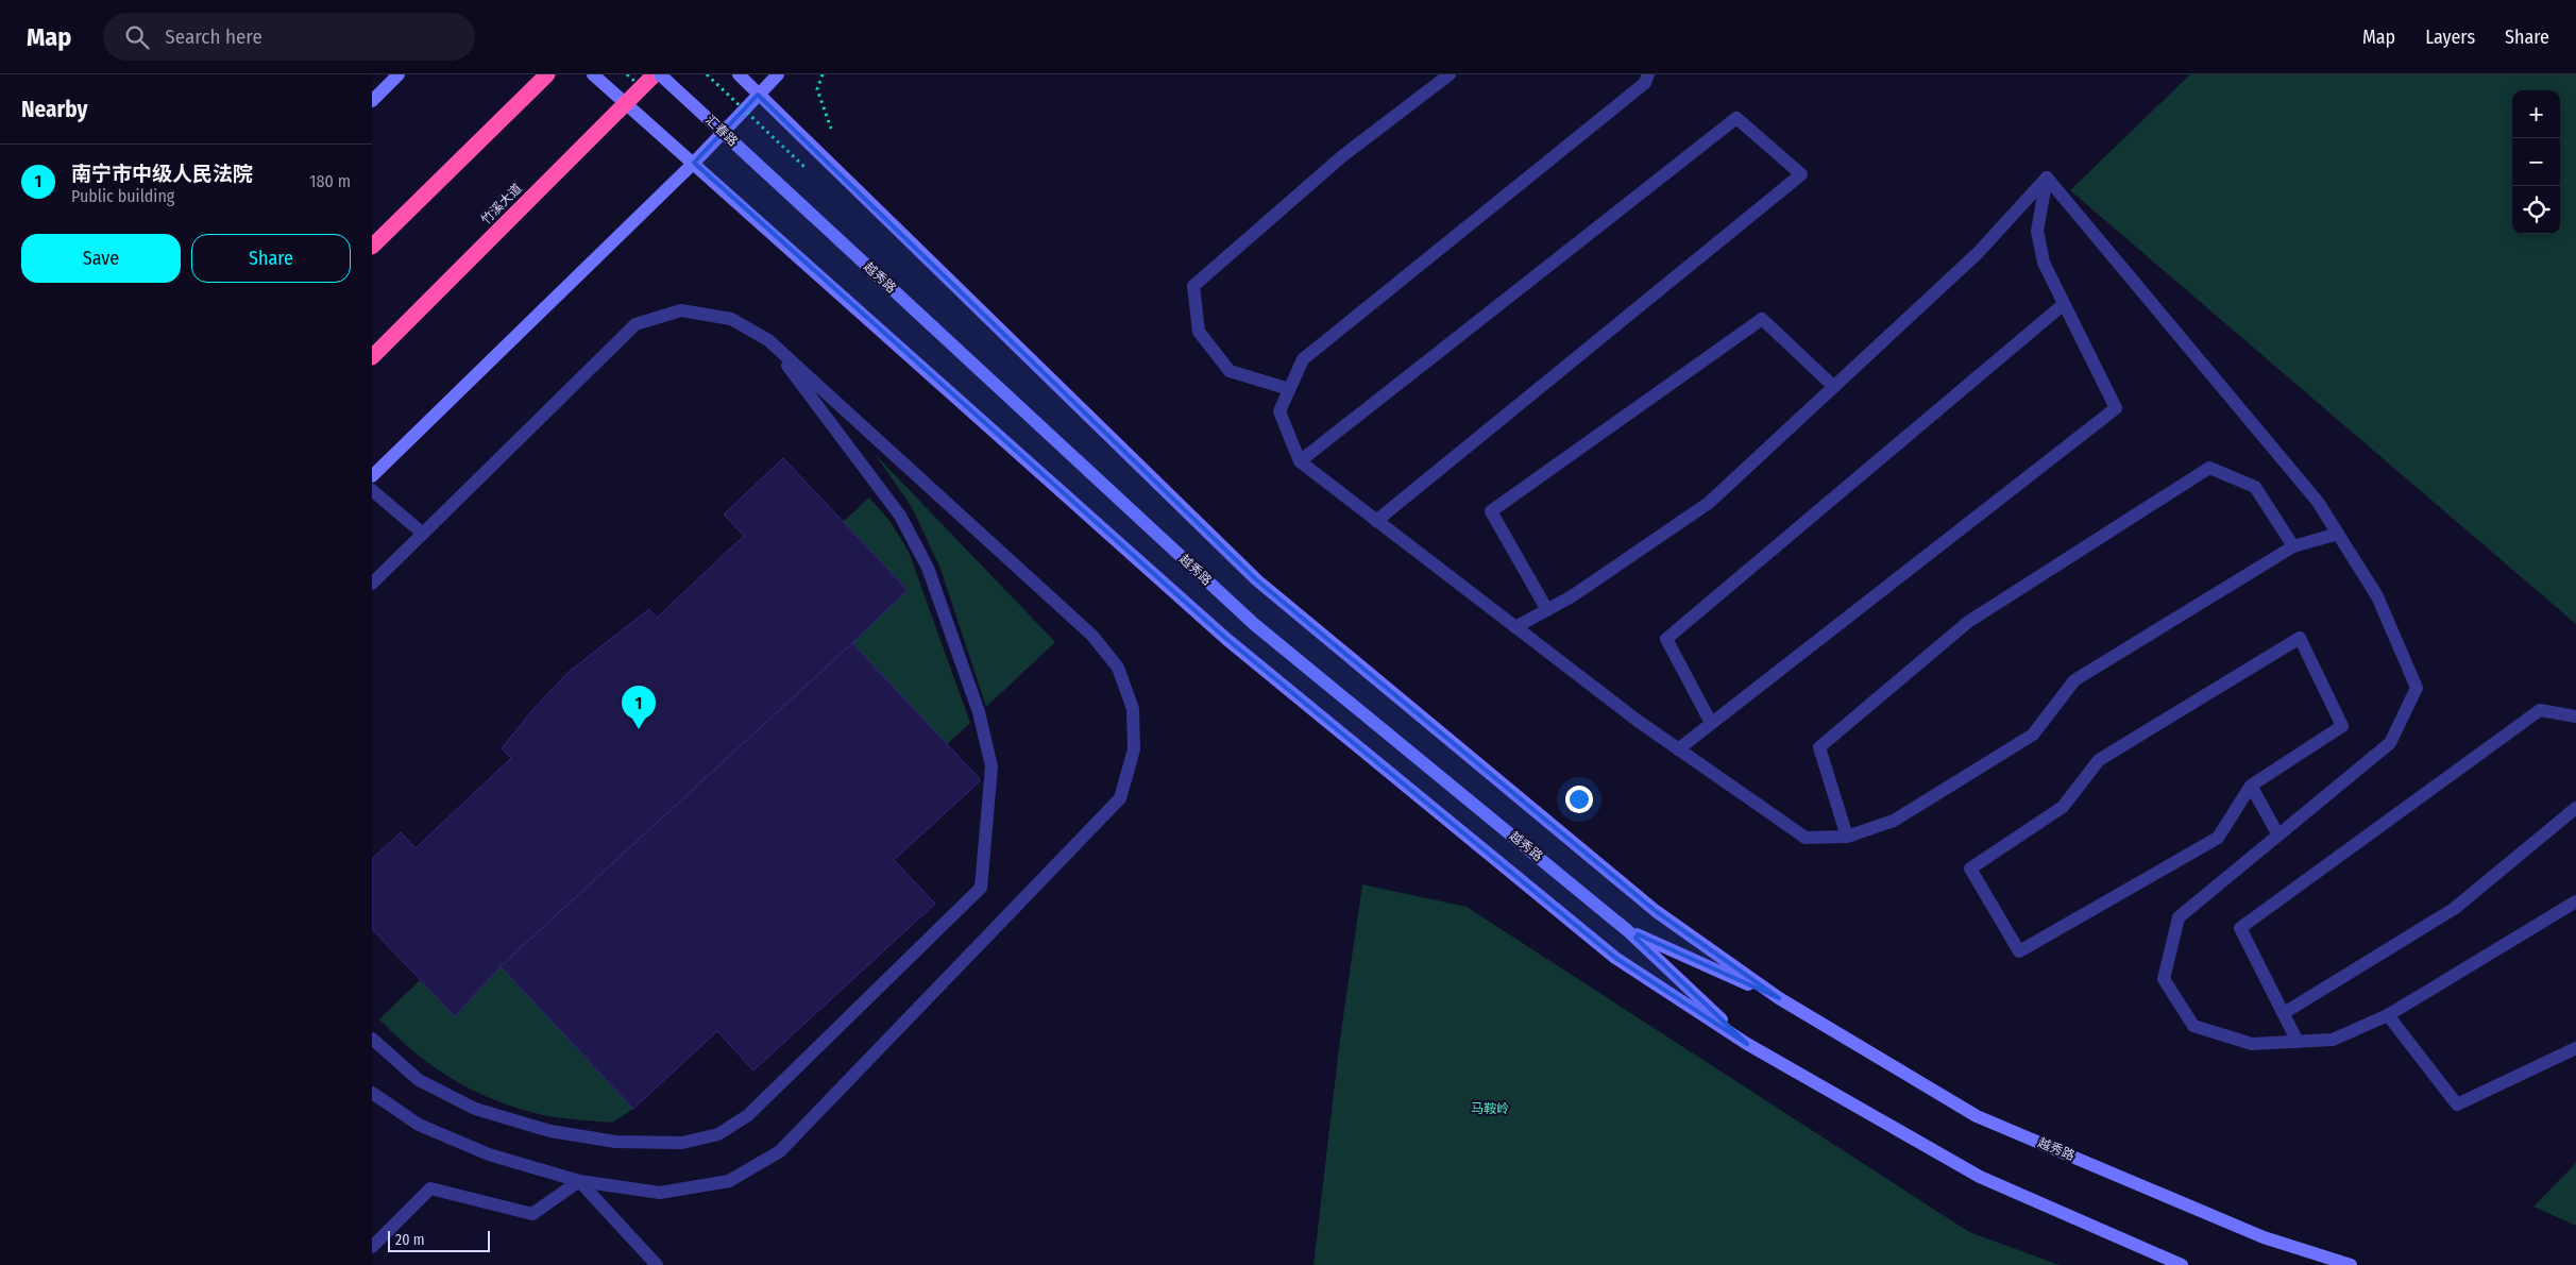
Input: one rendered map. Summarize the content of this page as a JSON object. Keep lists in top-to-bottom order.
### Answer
{
  "streets": {
    "highway": ["竹溪大道"],
    "main road": ["汇春路", "越秀路"]
  },
  "crossings": [
    ["汇春路", "越秀路"]
  ],
  "parks": ["马鞍岭"],
  "scale_bar": "20 m",
  "page": {
    "header": "Map",
    "search": "Search here",
    "nav": ["Map", "Layers", "Share"],
    "heading": "Nearby",
    "map_buttons": ["+", "−"],
    "list": [
      {
        "mark": "1",
        "name": "南宁市中级人民法院",
        "note": "Public building",
        "value": "180 m"
      }
    ],
    "buttons": ["Save", "Share"],
    "pins": "1",
    "scale": "20 m"
  }
}
